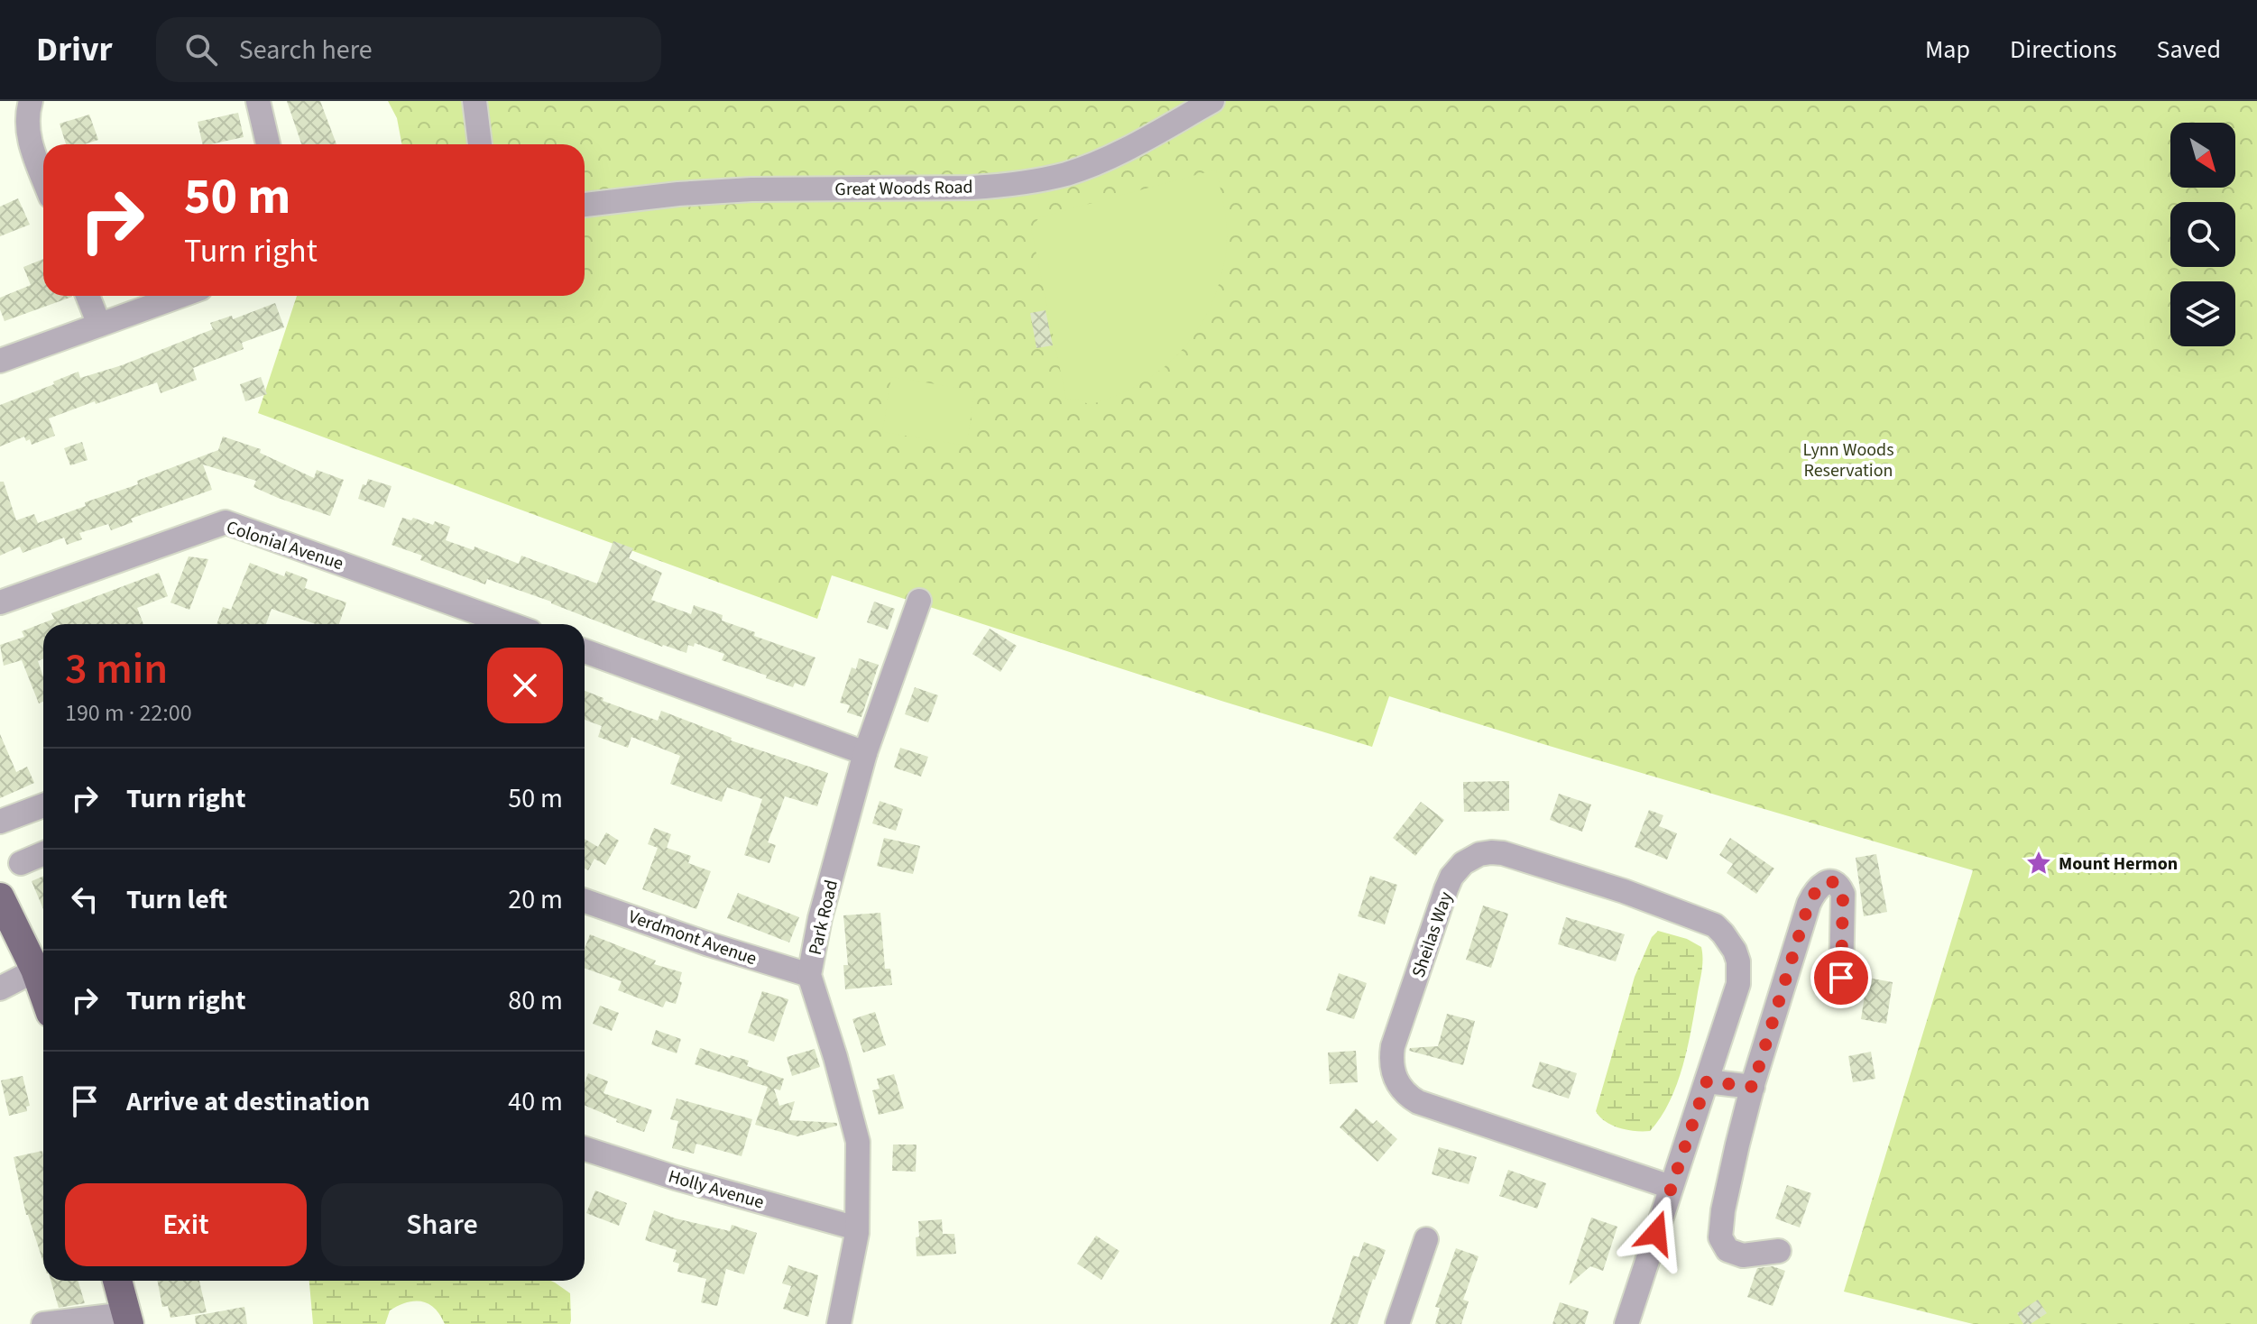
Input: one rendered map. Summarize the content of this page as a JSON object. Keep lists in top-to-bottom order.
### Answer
{
  "streets": {
    "street": [
      "Great Woods Road",
      "Colonial Avenue",
      "Park Road",
      "Sheilas Way",
      "Verdmont Avenue",
      "Holly Avenue"
    ]
  },
  "crossings": [
    ["Park Road", "Verdmont Avenue"],
    ["Park Road", "Holly Avenue"]
  ],
  "parks": ["Lynn Woods Reservation"],
  "places": {
    "place": ["Mount Hermon"]
  },
  "north": "bottom right",
  "page": {
    "header": "Drivr",
    "search": "Search here",
    "nav": ["Map", "Directions", "Saved"],
    "turn": ["50 m", "Turn right"],
    "heading": ["3 min", "190 m · 22:00"],
    "list": [
      {
        "name": "Turn right",
        "value": "50 m"
      },
      {
        "name": "Turn left",
        "value": "20 m"
      },
      {
        "name": "Turn right",
        "value": "80 m"
      },
      {
        "name": "Arrive at destination",
        "value": "40 m"
      }
    ],
    "buttons": ["Exit", "Share"]
  }
}
